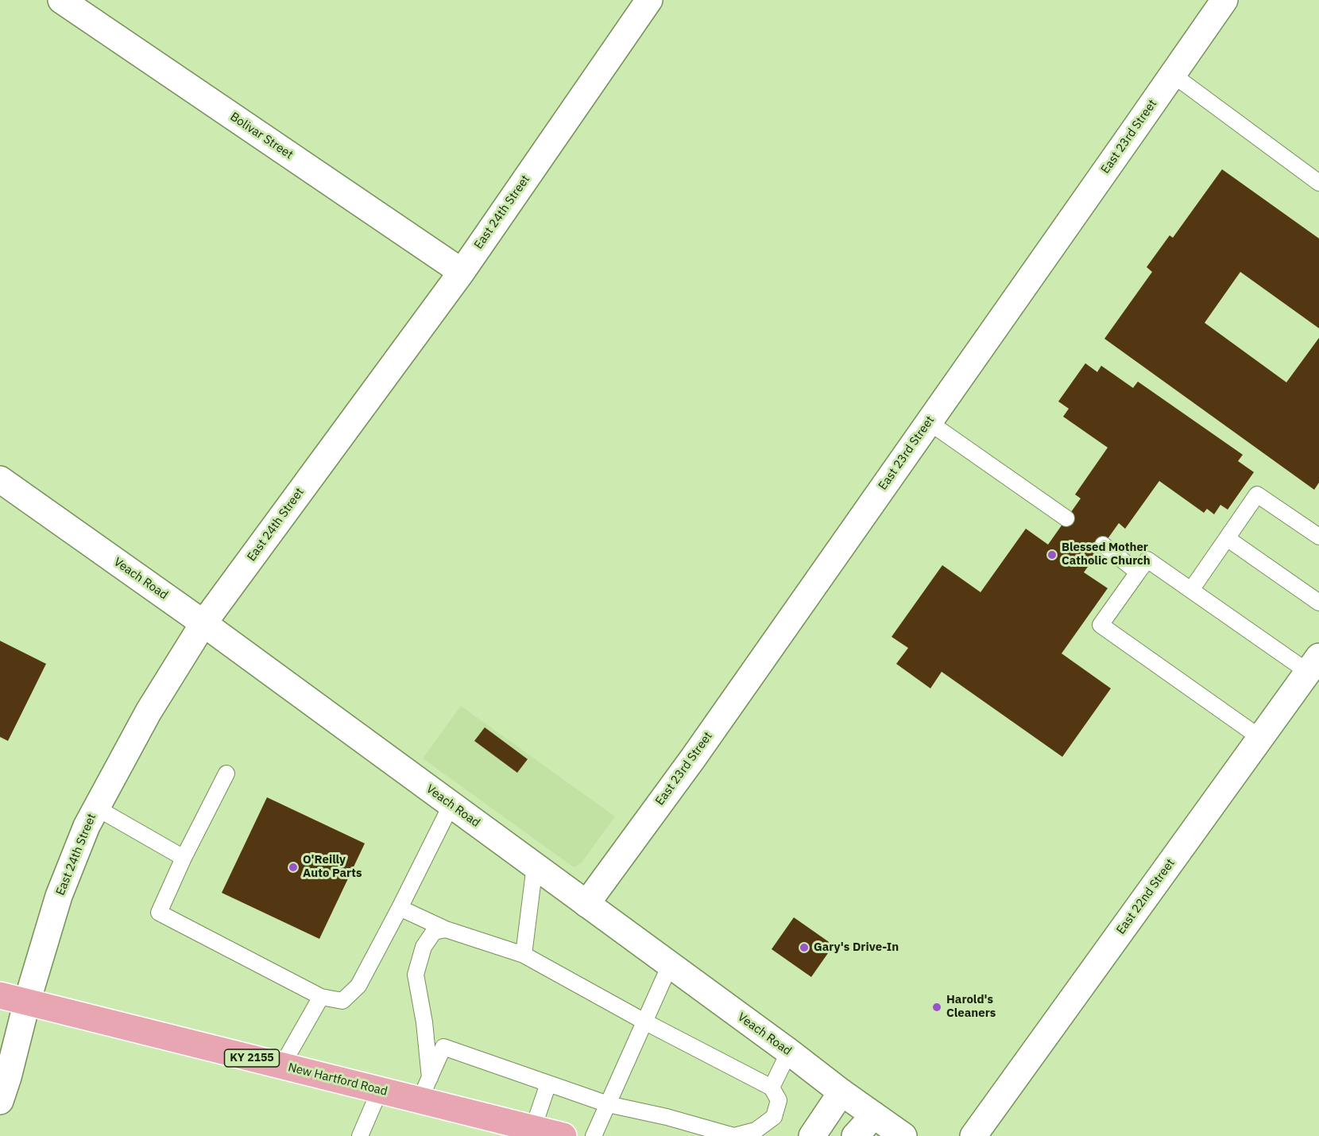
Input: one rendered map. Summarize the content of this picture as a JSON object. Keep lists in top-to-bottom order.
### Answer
{
  "streets": {
    "main road": ["KY 2155", "New Hartford Road"],
    "street": [
      "Bolivar Street",
      "East 23rd Street",
      "East 24th Street",
      "Veach Road",
      "East 22nd Street"
    ]
  },
  "crossings": [
    ["Bolivar Street", "East 24th Street"],
    ["East 23rd Street", "Veach Road"],
    ["East 24th Street", "Veach Road"],
    ["East 24th Street", "New Hartford Road"]
  ],
  "places": [
    "Blessed Mother Catholic Church",
    "O'Reilly Auto Parts",
    "Gary's Drive-In",
    "Harold's Cleaners"
  ]
}
